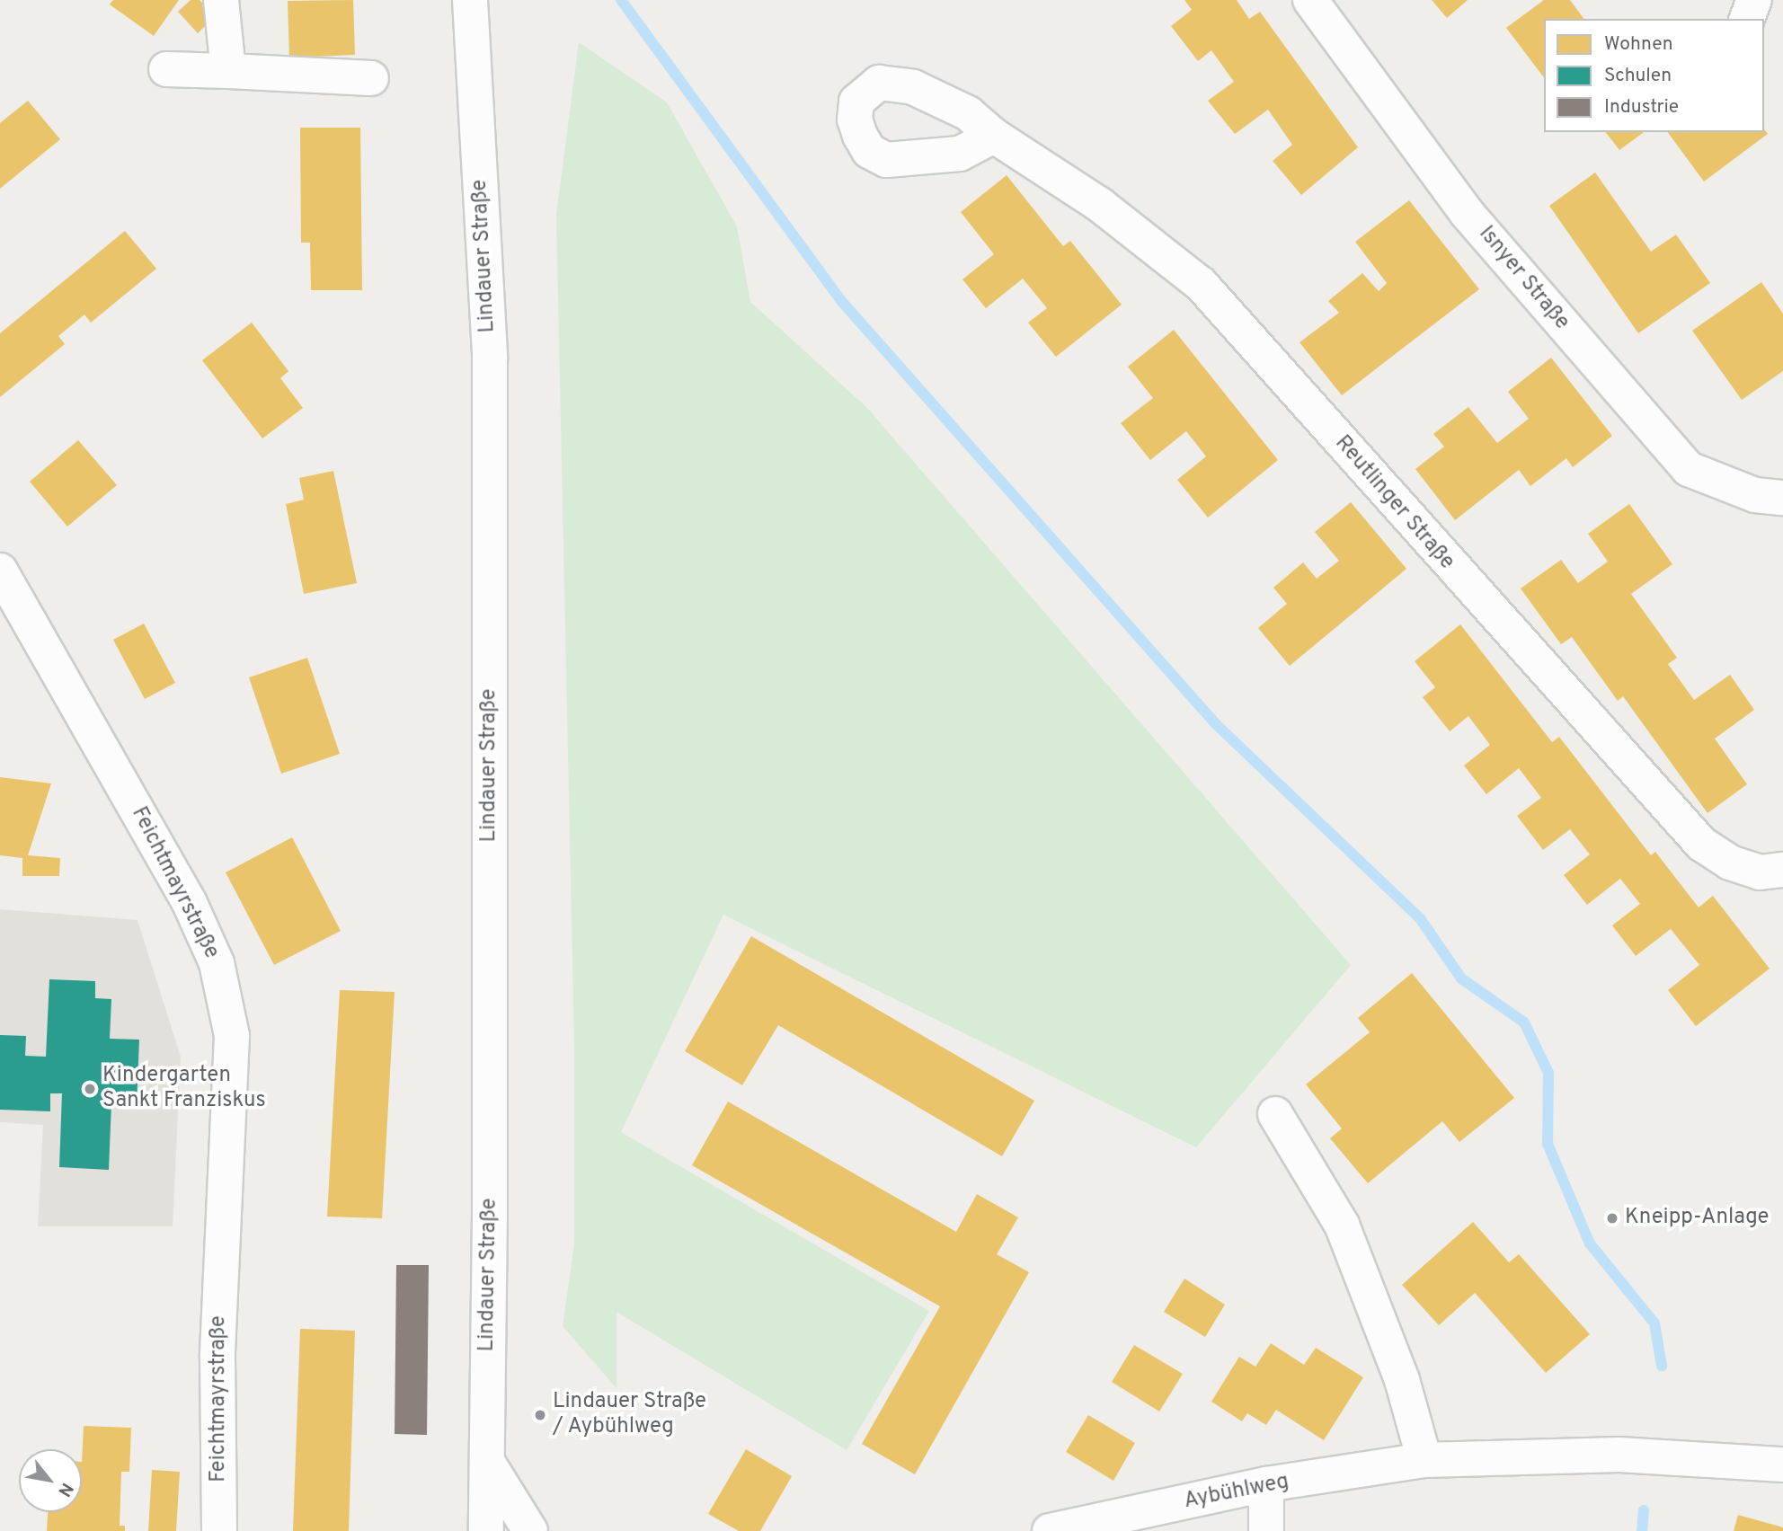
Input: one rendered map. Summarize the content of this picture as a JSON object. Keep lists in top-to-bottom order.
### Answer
{
  "streets": {
    "street": [
      "Lindauer Straße",
      "Isnyer Straße",
      "Reutlinger Straße",
      "Feichtmayrstraße",
      "Aybühlweg"
    ]
  },
  "places": ["Kindergarten Sankt Franziskus", "Kneipp-Anlage", "Lindauer Straße / Aybühlweg"],
  "legend": ["Wohnen", "Schulen", "Industrie"],
  "north": "bottom right"
}
